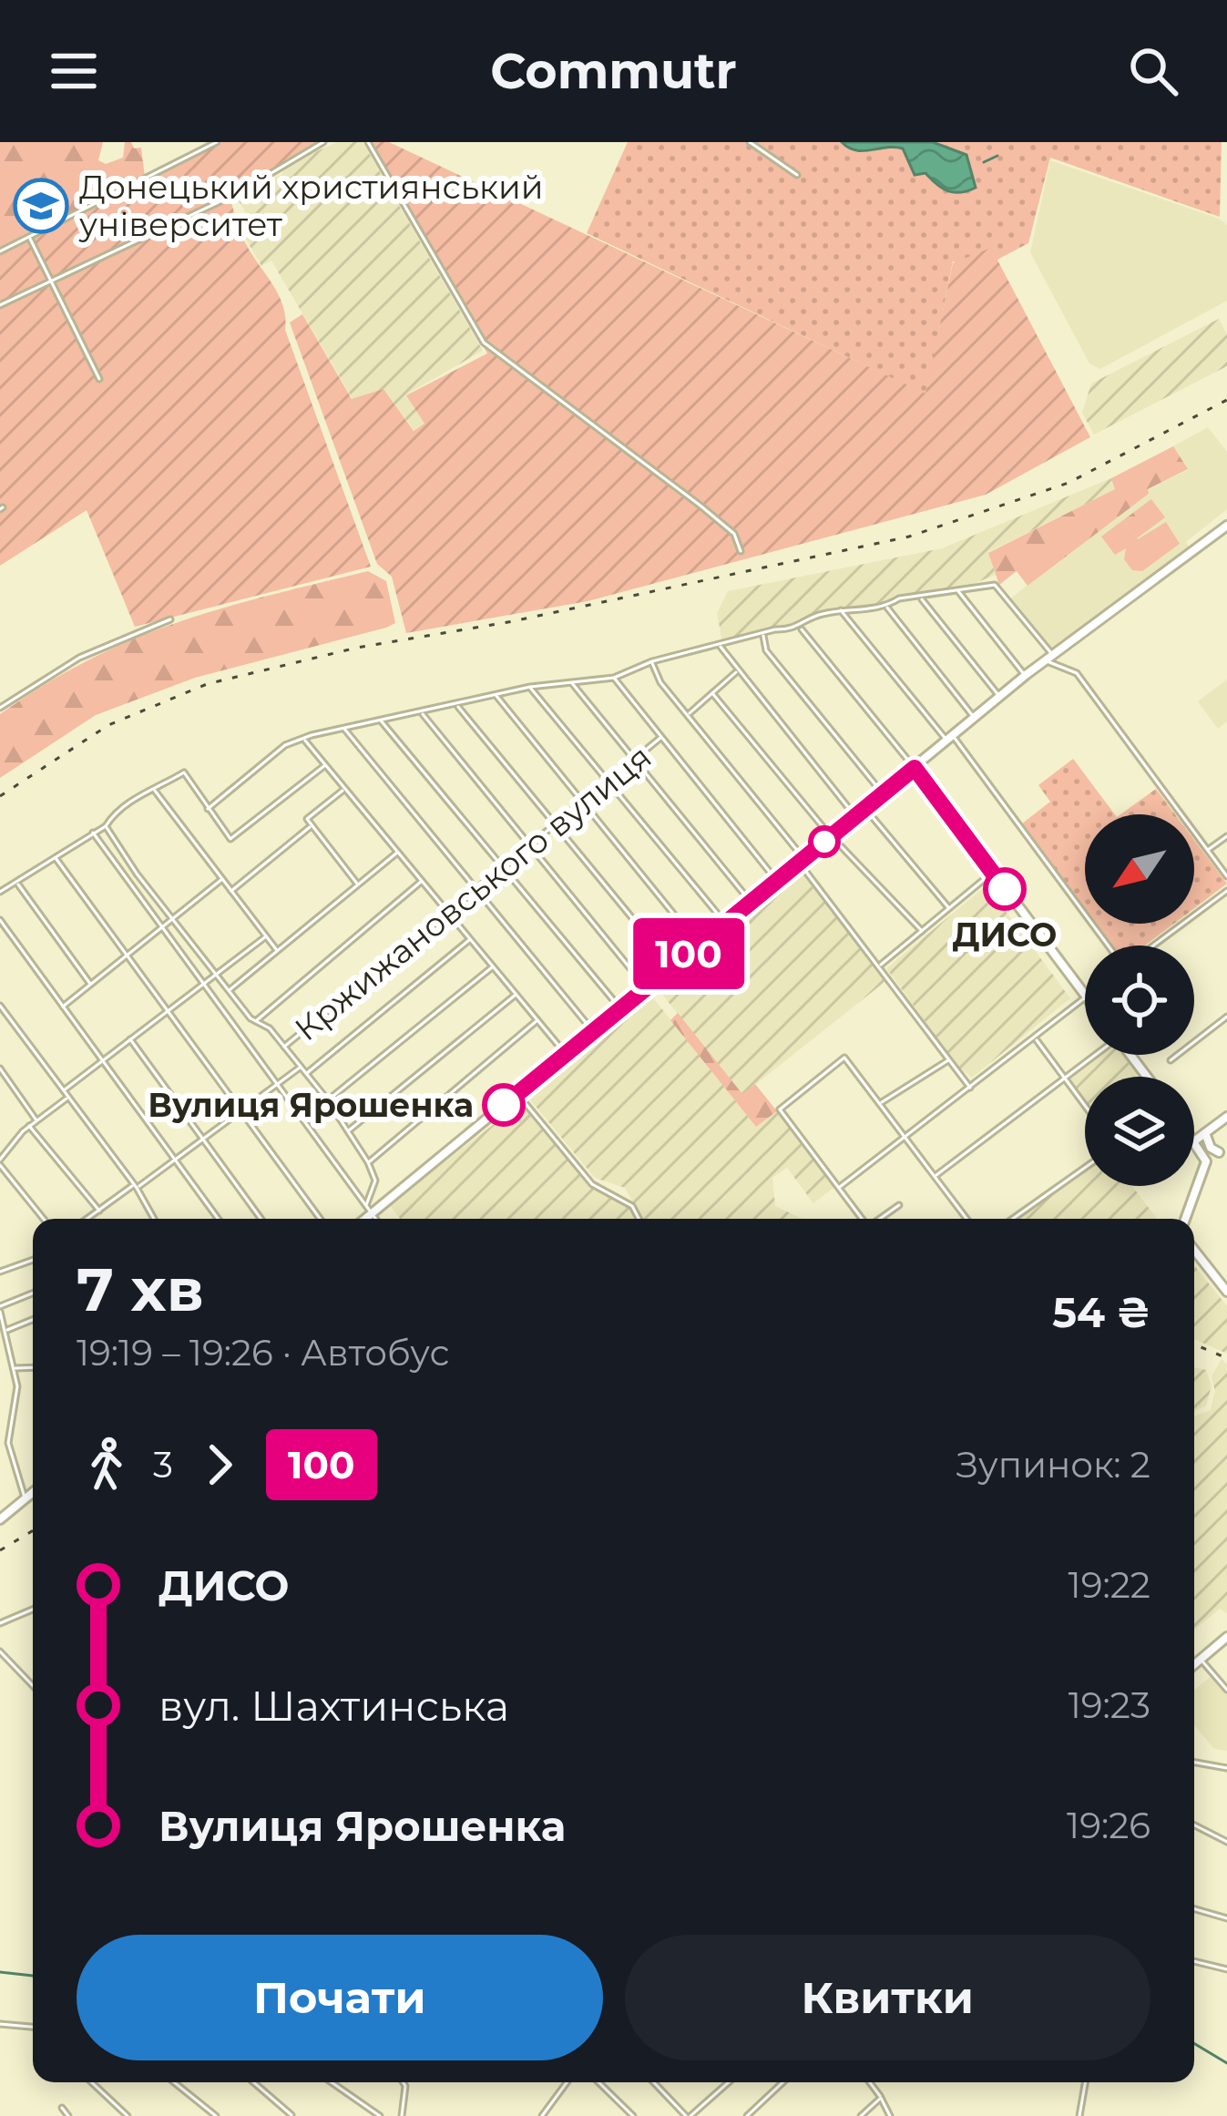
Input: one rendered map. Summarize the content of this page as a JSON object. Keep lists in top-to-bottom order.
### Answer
{
  "streets": {
    "street": ["Кржижановського вулиця"]
  },
  "places": {
    "school or university": ["Донецький християнський університет"],
    "other": ["ДИСО", "Вулиця Ярошенка"]
  },
  "lines": ["bus line 100"],
  "north": "bottom left",
  "page": {
    "header": "Commutr",
    "on_map": "100",
    "heading": ["7 хв", "19:19 – 19:26 · Автобус", "54 ₴"],
    "legs": ["3", "100", "Зупинок: 2"],
    "list": [
      {
        "name": "ДИСО",
        "value": "19:22"
      },
      {
        "name": "вул. Шахтинська",
        "value": "19:23"
      },
      {
        "name": "Вулиця Ярошенка",
        "value": "19:26"
      }
    ],
    "buttons": ["Почати", "Квитки"]
  }
}
